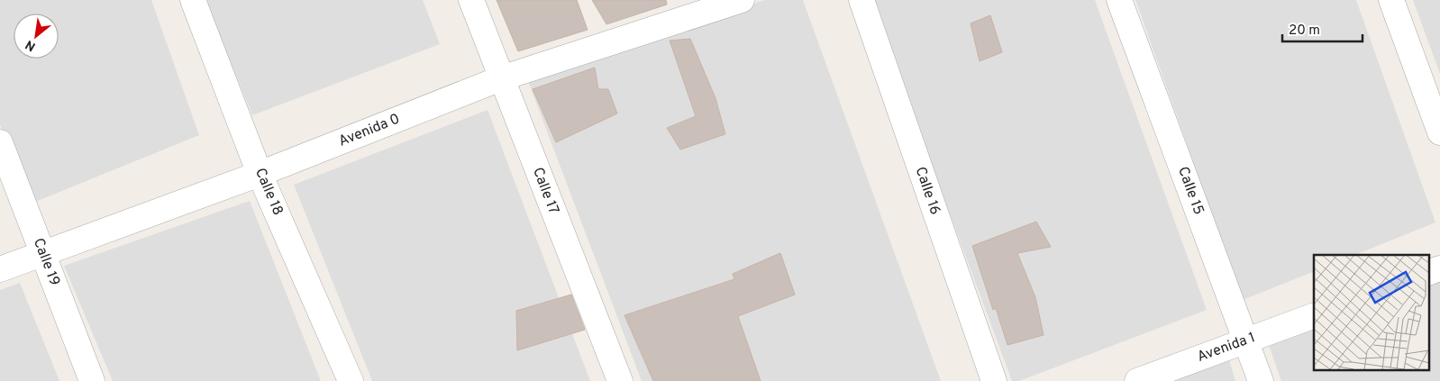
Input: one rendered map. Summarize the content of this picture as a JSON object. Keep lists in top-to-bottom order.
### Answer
{
  "streets": {
    "street": [
      "Avenida 0",
      "Calle 17",
      "Calle 16",
      "Calle 15",
      "Calle 18",
      "Calle 19",
      "Avenida 1"
    ]
  },
  "crossings": [
    ["Avenida 0", "Calle 17"],
    ["Avenida 0", "Calle 18"],
    ["Avenida 0", "Calle 19"],
    ["Calle 15", "Avenida 1"]
  ],
  "scale_bar": "20 m",
  "north": "bottom left"
}
